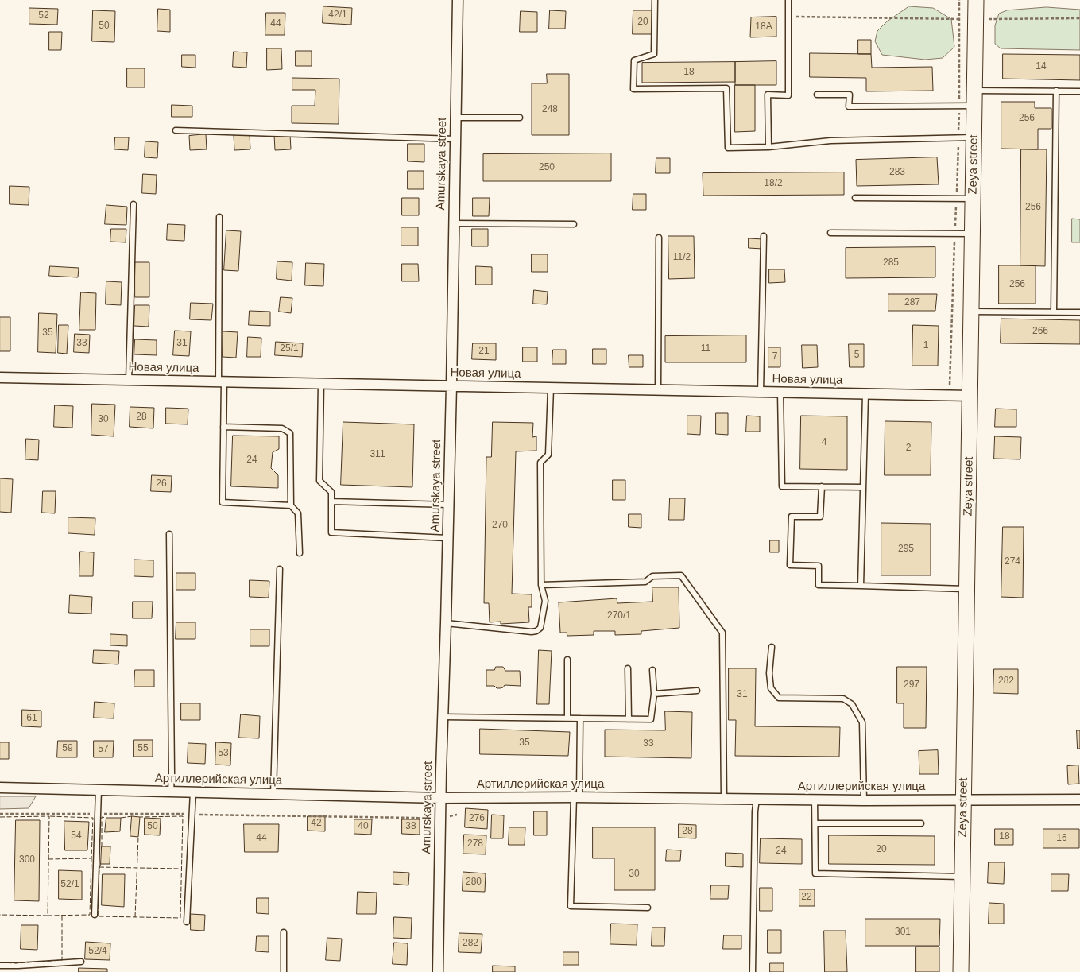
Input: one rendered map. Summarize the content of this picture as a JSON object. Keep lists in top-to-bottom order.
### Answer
{
  "streets": {
    "street": [
      "Amurskaya street",
      "Zeya street",
      "Новая улица",
      "Артиллерийская улица"
    ]
  },
  "crossings": [
    ["Amurskaya street", "Новая улица"],
    ["Amurskaya street", "Артиллерийская улица"],
    ["Zeya street", "Новая улица"],
    ["Zeya street", "Артиллерийская улица"]
  ],
  "house_numbers": [
    "42/1",
    "52",
    "20",
    "44",
    "50",
    "18А",
    "14",
    "18",
    "248",
    "256",
    "250",
    "283",
    "18/2",
    "256",
    "11/2",
    "285",
    "256",
    "287",
    "266",
    "35",
    "33",
    "31",
    "1",
    "25/1",
    "11",
    "21",
    "5",
    "7",
    "28",
    "30",
    "4",
    "2",
    "311",
    "24",
    "26",
    "270",
    "295",
    "274",
    "270/1",
    "282",
    "297",
    "31",
    "61",
    "35",
    "33",
    "59",
    "55",
    "57",
    "53",
    "276",
    "42",
    "50",
    "40",
    "38",
    "28",
    "54",
    "18",
    "44",
    "16",
    "278",
    "20",
    "24",
    "300",
    "30",
    "280",
    "52/1",
    "22",
    "301",
    "282",
    "52/4"
  ]
}
